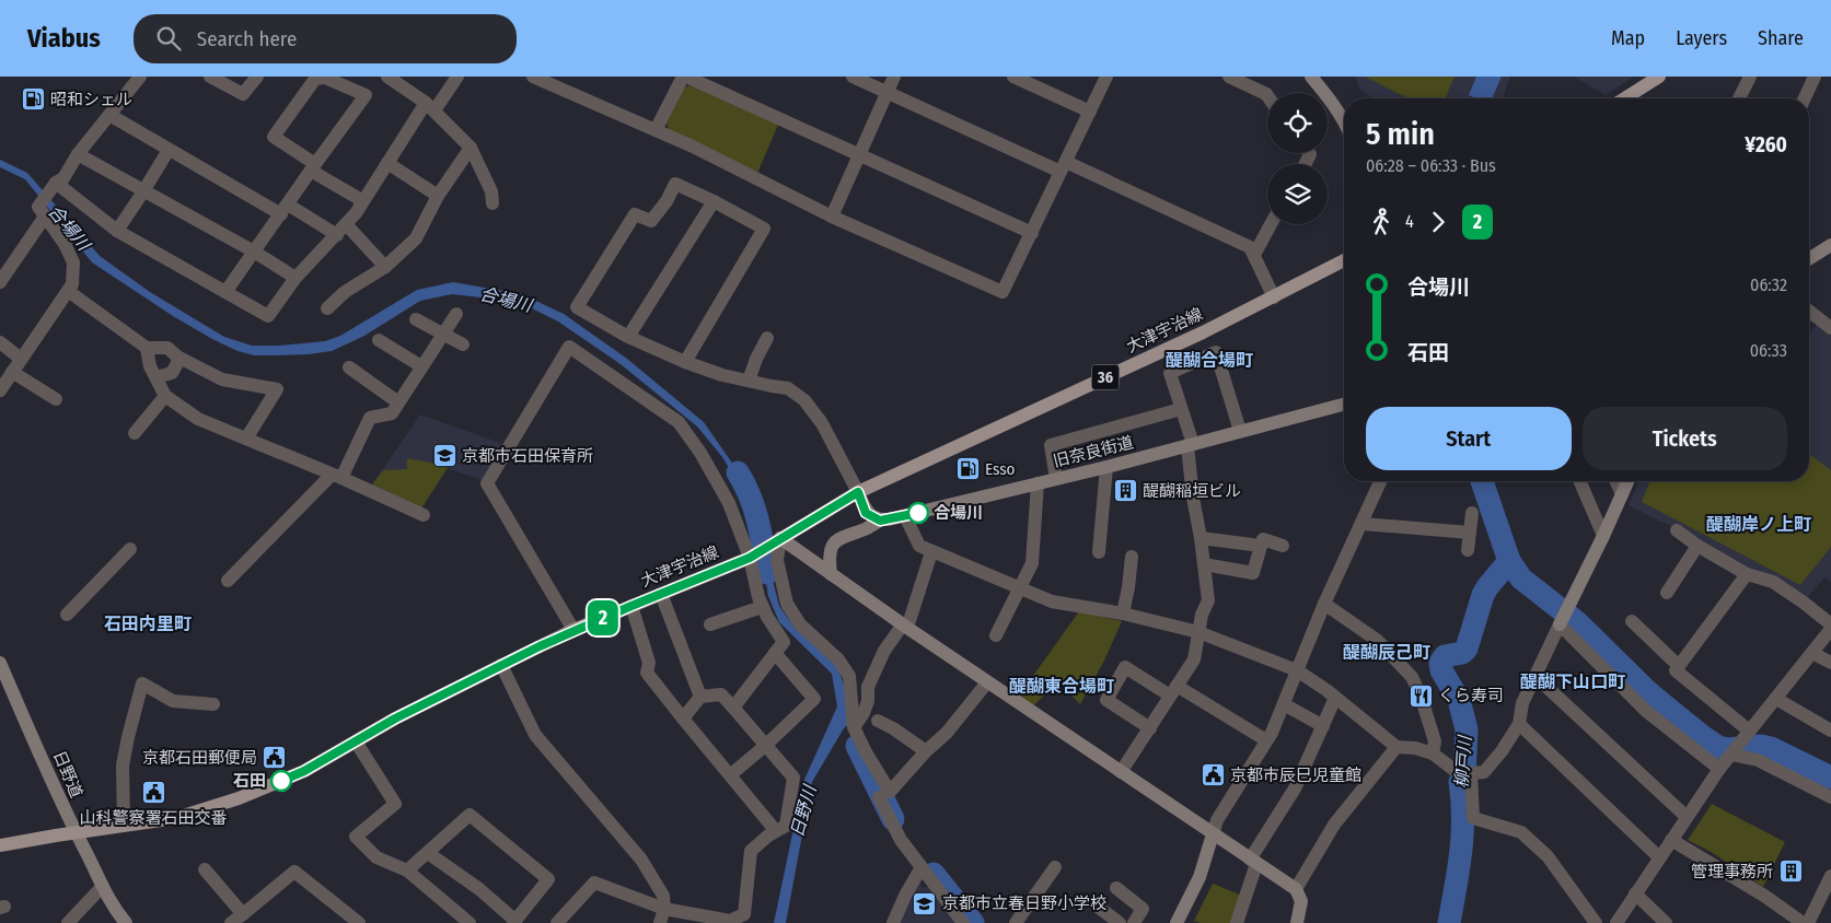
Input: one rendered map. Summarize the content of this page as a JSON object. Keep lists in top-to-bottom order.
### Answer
{
  "streets": {
    "main road": ["大津宇治線", "36"],
    "street": ["旧奈良街道", "日野道"]
  },
  "crossings": [
    ["大津宇治線", "日野道"]
  ],
  "districts": [
    "醍醐合場町",
    "醍醐岸ノ上町",
    "石田内里町",
    "醍醐辰己町",
    "醍醐下山口町",
    "醍醐東合場町"
  ],
  "water": ["合場川", "柳戸川", "日野川"],
  "places": {
    "fuel station": ["昭和シェル", "Esso"],
    "school or university": ["京都市石田保育所", "京都市立春日野小学校"],
    "building": ["醍醐稲垣ビル", "管理事務所"],
    "other": ["合場川", "石田"],
    "restaurant": ["くら寿司"],
    "public building": ["京都石田郵便局", "京都市辰巳児童館", "山科警察署石田交番"]
  },
  "lines": ["bus line 2"],
  "page": {
    "header": "Viabus",
    "search": "Search here",
    "nav": ["Map", "Layers", "Share"],
    "on_map": "2",
    "heading": ["5 min", "06:28 – 06:33 · Bus", "¥260"],
    "legs": ["4", "2"],
    "list": [
      {
        "name": "合場川",
        "value": "06:32"
      },
      {
        "name": "石田",
        "value": "06:33"
      }
    ],
    "buttons": ["Start", "Tickets"]
  }
}
